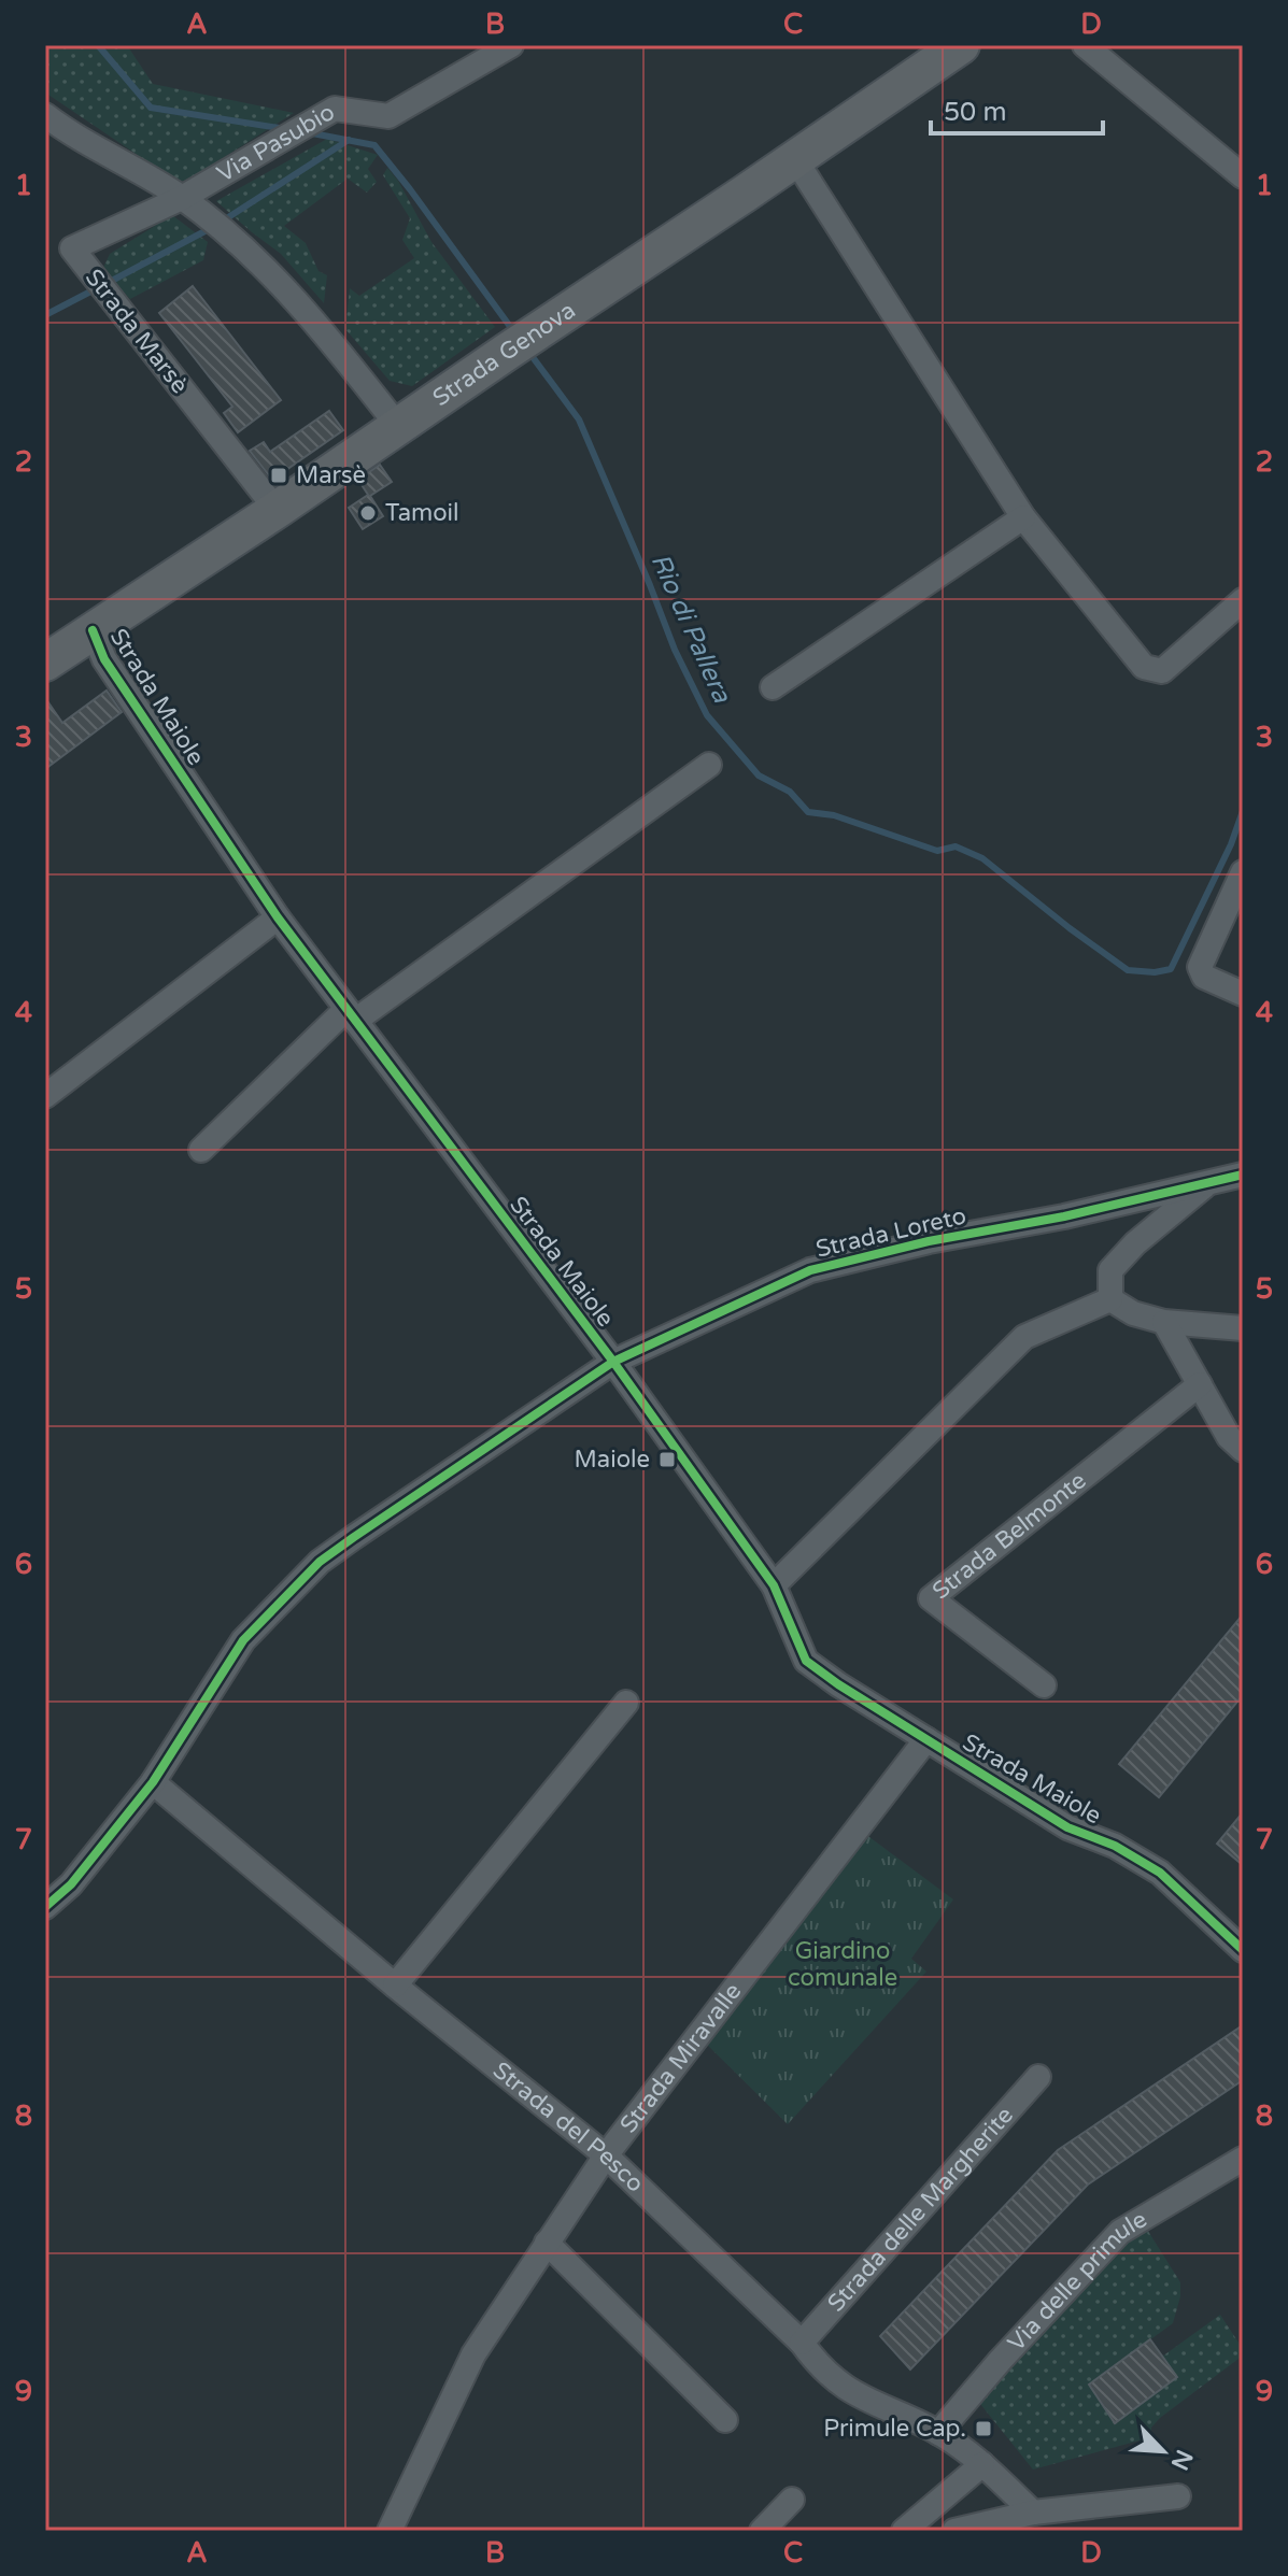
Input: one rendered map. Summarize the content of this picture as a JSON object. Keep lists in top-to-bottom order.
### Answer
{
  "streets": {
    "main road": ["Strada Genova"],
    "street": [
      "Via Pasubio",
      "Strada Marsè",
      "Strada Maiole",
      "Strada Loreto",
      "Strada Belmonte",
      "Strada Miravalle",
      "Strada del Pesco",
      "Strada delle Margherite",
      "Via delle primule"
    ]
  },
  "crossings": [
    ["Via Pasubio", "Strada Marsè"],
    ["Strada Marsè", "Strada Genova"],
    ["Strada Genova", "Strada Maiole"],
    ["Strada Maiole", "Strada Loreto"],
    ["Strada Maiole", "Strada Miravalle"],
    ["Strada Loreto", "Strada del Pesco"],
    ["Strada Miravalle", "Strada del Pesco"],
    ["Strada del Pesco", "Strada delle Margherite"],
    ["Strada del Pesco", "Via delle primule"]
  ],
  "water": ["Rio di Pallera"],
  "parks": ["Giardino comunale"],
  "places": {
    "transit": ["Marsè", "Maiole", "Primule Cap."],
    "other": ["Tamoil"]
  },
  "scale_bar": "50 m",
  "north": "bottom right",
  "grid": {
    "columns": [
      "A",
      "B",
      "C",
      "D"
    ],
    "rows": [
      "1",
      "2",
      "3",
      "4",
      "5",
      "6",
      "7",
      "8",
      "9"
    ]
  }
}
